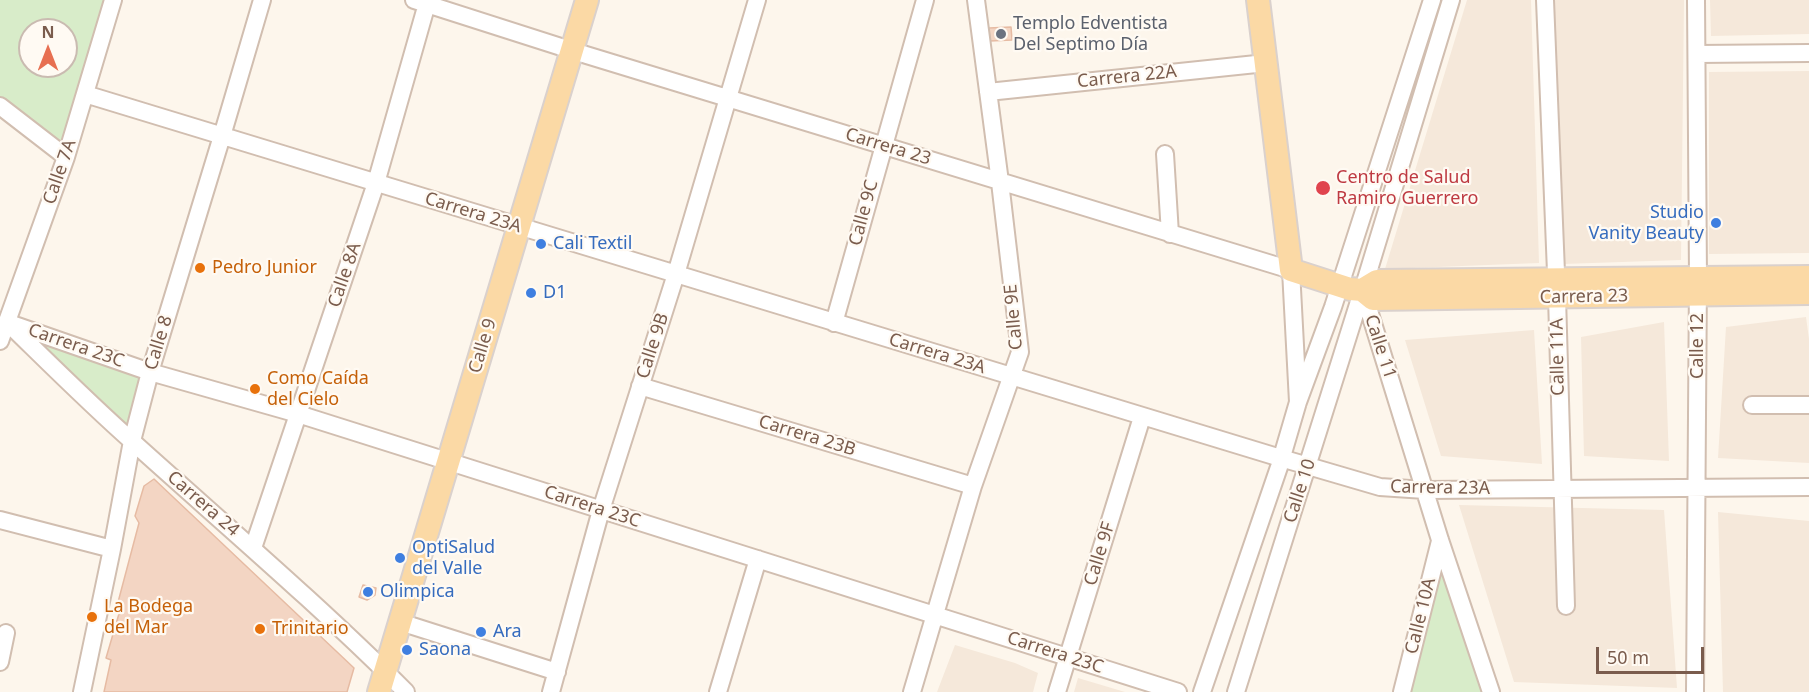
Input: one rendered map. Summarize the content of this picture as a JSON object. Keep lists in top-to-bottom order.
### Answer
{
  "streets": {
    "main road": ["Carrera 23", "Calle 9", "Calle 10"],
    "street": [
      "Carrera 22A",
      "Calle 7A",
      "Carrera 23A",
      "Calle 9C",
      "Calle 8A",
      "Calle 9E",
      "Calle 8",
      "Carrera 23C",
      "Calle 9B",
      "Calle 12",
      "Calle 11",
      "Calle 11A",
      "Carrera 23B",
      "Carrera 24",
      "Calle 9F",
      "Calle 10A"
    ]
  },
  "crossings": [
    ["Carrera 22A", "Calle 9E"],
    ["Carrera 22A", "Calle 10"],
    ["Carrera 23", "Calle 9C"],
    ["Carrera 23", "Calle 8A"],
    ["Carrera 23", "Calle 9E"],
    ["Carrera 23", "Calle 9"],
    ["Carrera 23", "Calle 9B"],
    ["Carrera 23", "Calle 12"],
    ["Carrera 23", "Calle 11"],
    ["Carrera 23", "Calle 11A"],
    ["Carrera 23", "Calle 10"],
    ["Calle 7A", "Carrera 23A"],
    ["Calle 7A", "Carrera 23C"],
    ["Calle 7A", "Carrera 24"],
    ["Carrera 23A", "Calle 9C"],
    ["Carrera 23A", "Calle 8A"],
    ["Carrera 23A", "Calle 9E"],
    ["Carrera 23A", "Calle 8"],
    ["Carrera 23A", "Calle 9"],
    ["Carrera 23A", "Calle 9B"],
    ["Carrera 23A", "Calle 12"],
    ["Carrera 23A", "Calle 11"],
    ["Carrera 23A", "Calle 11A"],
    ["Carrera 23A", "Calle 10"],
    ["Carrera 23A", "Calle 9F"],
    ["Calle 8A", "Carrera 23C"],
    ["Calle 8A", "Carrera 24"],
    ["Calle 9E", "Carrera 23C"],
    ["Calle 9E", "Carrera 23B"],
    ["Calle 8", "Carrera 23C"],
    ["Calle 8", "Carrera 24"],
    ["Carrera 23C", "Calle 9"],
    ["Carrera 23C", "Calle 9B"],
    ["Carrera 23C", "Carrera 24"],
    ["Carrera 23C", "Calle 9F"],
    ["Calle 9", "Carrera 24"],
    ["Calle 9B", "Carrera 23B"],
    ["Calle 11", "Calle 10"],
    ["Calle 11", "Calle 10A"]
  ],
  "places": [
    "Templo Edventista Del Septimo Día",
    "Centro de Salud Ramiro Guerrero",
    "Studio Vanity Beauty",
    "Cali Textil",
    "Pedro Junior",
    "D1",
    "Como Caída del Cielo",
    "OptiSalud del Valle",
    "Olimpica",
    "La Bodega del Mar",
    "Trinitario",
    "Ara",
    "Saona"
  ],
  "scale_bar": "50 m",
  "north": "top"
}
